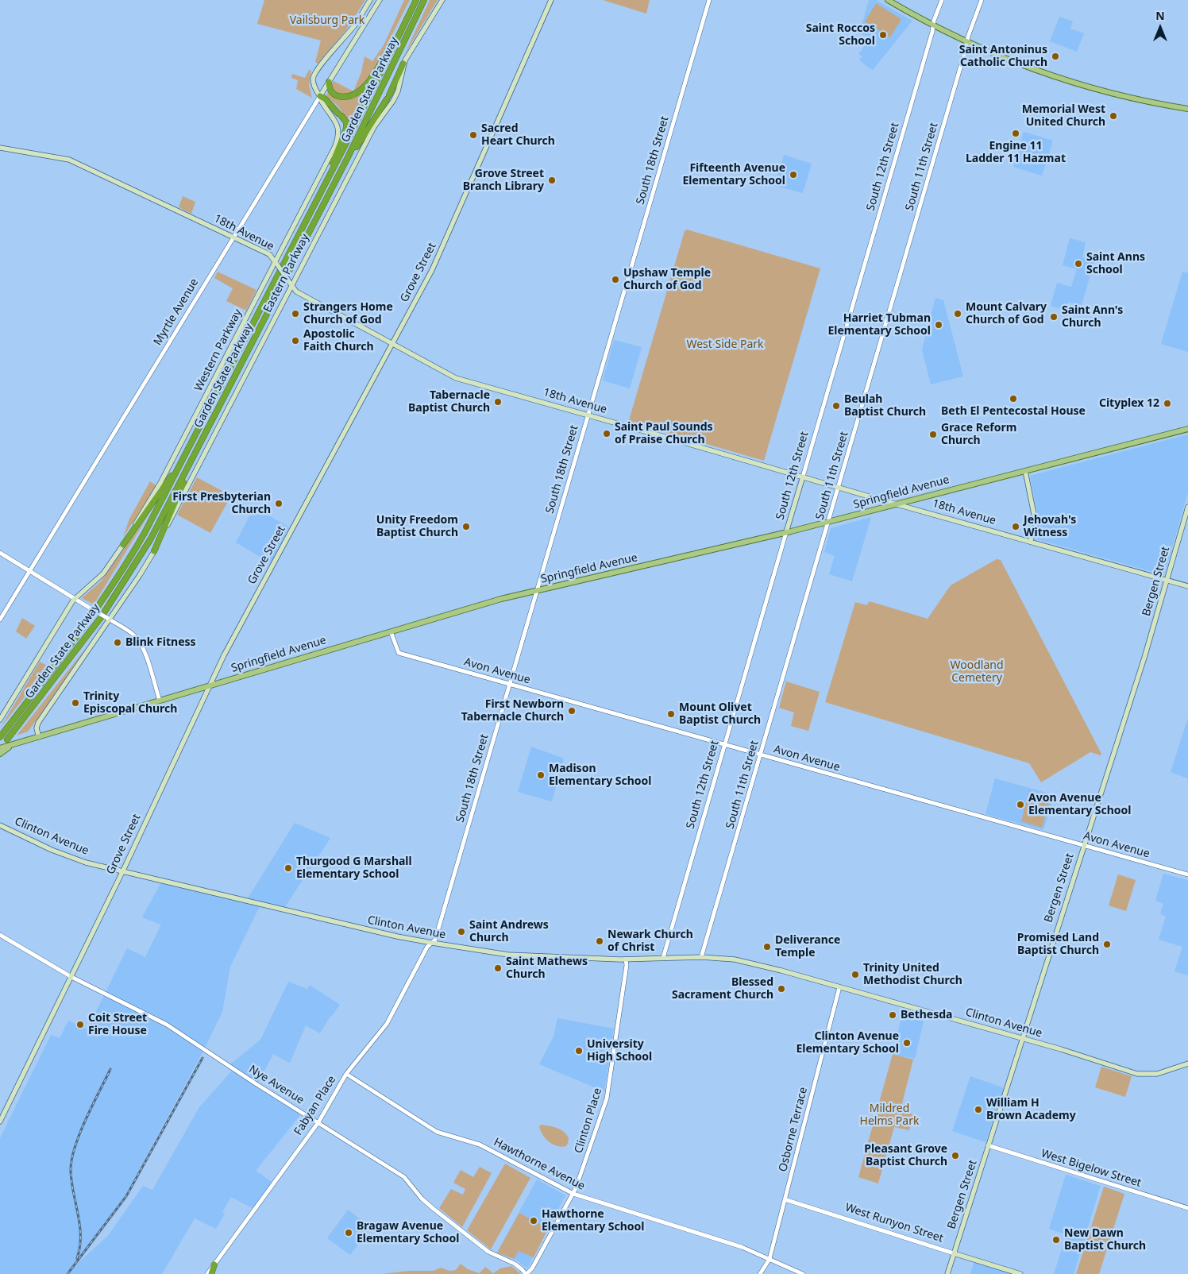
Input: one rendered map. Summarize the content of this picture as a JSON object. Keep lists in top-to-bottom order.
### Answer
{
  "streets": {
    "highway": ["Garden State Parkway"],
    "main road": [
      "South 12th Street",
      "18th Avenue",
      "Grove Street",
      "Eastern Parkway",
      "Myrtle Avenue",
      "Western Parkway",
      "Springfield Avenue",
      "Bergen Street",
      "Clinton Avenue",
      "West Runyon Street"
    ],
    "street": [
      "South 18th Street",
      "South 11th Street",
      "Avon Avenue",
      "Nye Avenue",
      "Fabyan Place",
      "Clinton Place",
      "Osborne Terrace",
      "Hawthorne Avenue",
      "West Bigelow Street"
    ]
  },
  "crossings": [
    ["South 18th Street", "18th Avenue"],
    ["South 18th Street", "Springfield Avenue"],
    ["South 18th Street", "Avon Avenue"],
    ["South 18th Street", "Clinton Avenue"],
    ["South 18th Street", "Fabyan Place"],
    ["South 12th Street", "18th Avenue"],
    ["South 12th Street", "Springfield Avenue"],
    ["South 12th Street", "Avon Avenue"],
    ["South 12th Street", "Clinton Avenue"],
    ["South 11th Street", "18th Avenue"],
    ["South 11th Street", "Springfield Avenue"],
    ["South 11th Street", "Avon Avenue"],
    ["South 11th Street", "Clinton Avenue"],
    ["18th Avenue", "Grove Street"],
    ["18th Avenue", "Eastern Parkway"],
    ["18th Avenue", "Myrtle Avenue"],
    ["18th Avenue", "Western Parkway"],
    ["18th Avenue", "Springfield Avenue"],
    ["18th Avenue", "Bergen Street"],
    ["Grove Street", "Springfield Avenue"],
    ["Grove Street", "Clinton Avenue"],
    ["Grove Street", "Nye Avenue"],
    ["Eastern Parkway", "Springfield Avenue"],
    ["Myrtle Avenue", "Western Parkway"],
    ["Springfield Avenue", "Avon Avenue"],
    ["Bergen Street", "Avon Avenue"],
    ["Bergen Street", "Clinton Avenue"],
    ["Bergen Street", "West Bigelow Street"],
    ["Bergen Street", "West Runyon Street"],
    ["Clinton Avenue", "Fabyan Place"],
    ["Clinton Avenue", "Clinton Place"],
    ["Clinton Avenue", "Osborne Terrace"],
    ["Nye Avenue", "Fabyan Place"],
    ["Nye Avenue", "Clinton Place"],
    ["Fabyan Place", "Hawthorne Avenue"],
    ["Clinton Place", "Hawthorne Avenue"],
    ["Osborne Terrace", "Hawthorne Avenue"],
    ["Osborne Terrace", "West Runyon Street"]
  ],
  "parks": [
    "Vailsburg Park",
    "West Side Park",
    "Woodland Cemetery",
    "Mildred Helms Park"
  ],
  "places": [
    "Saint Roccos School",
    "Saint Antoninus Catholic Church",
    "Memorial West United Church",
    "Engine 11 Ladder 11 Hazmat",
    "Sacred Heart Church",
    "Fifteenth Avenue Elementary School",
    "Grove Street Branch Library",
    "Saint Anns School",
    "Upshaw Temple Church of God",
    "Strangers Home Church of God",
    "Mount Calvary Church of God",
    "Saint Ann's Church",
    "Harriet Tubman Elementary School",
    "Apostolic Faith Church",
    "Beth El Pentecostal House",
    "Tabernacle Baptist Church",
    "Cityplex 12",
    "Beulah Baptist Church",
    "Saint Paul Sounds of Praise Church",
    "Grace Reform Church",
    "First Presbyterian Church",
    "Unity Freedom Baptist Church",
    "Jehovah's Witness",
    "Blink Fitness",
    "Trinity Episcopal Church",
    "First Newborn Tabernacle Church",
    "Mount Olivet Baptist Church",
    "Madison Elementary School",
    "Avon Avenue Elementary School",
    "Thurgood G Marshall Elementary School",
    "Saint Andrews Church",
    "Newark Church of Christ",
    "Promised Land Baptist Church",
    "Deliverance Temple",
    "Saint Mathews Church",
    "Trinity United Methodist Church",
    "Blessed Sacrament Church",
    "Bethesda",
    "Coit Street Fire House",
    "Clinton Avenue Elementary School",
    "University High School",
    "William H Brown Academy",
    "Pleasant Grove Baptist Church",
    "Hawthorne Elementary School",
    "Bragaw Avenue Elementary School",
    "New Dawn Baptist Church"
  ],
  "north": "top"
}
